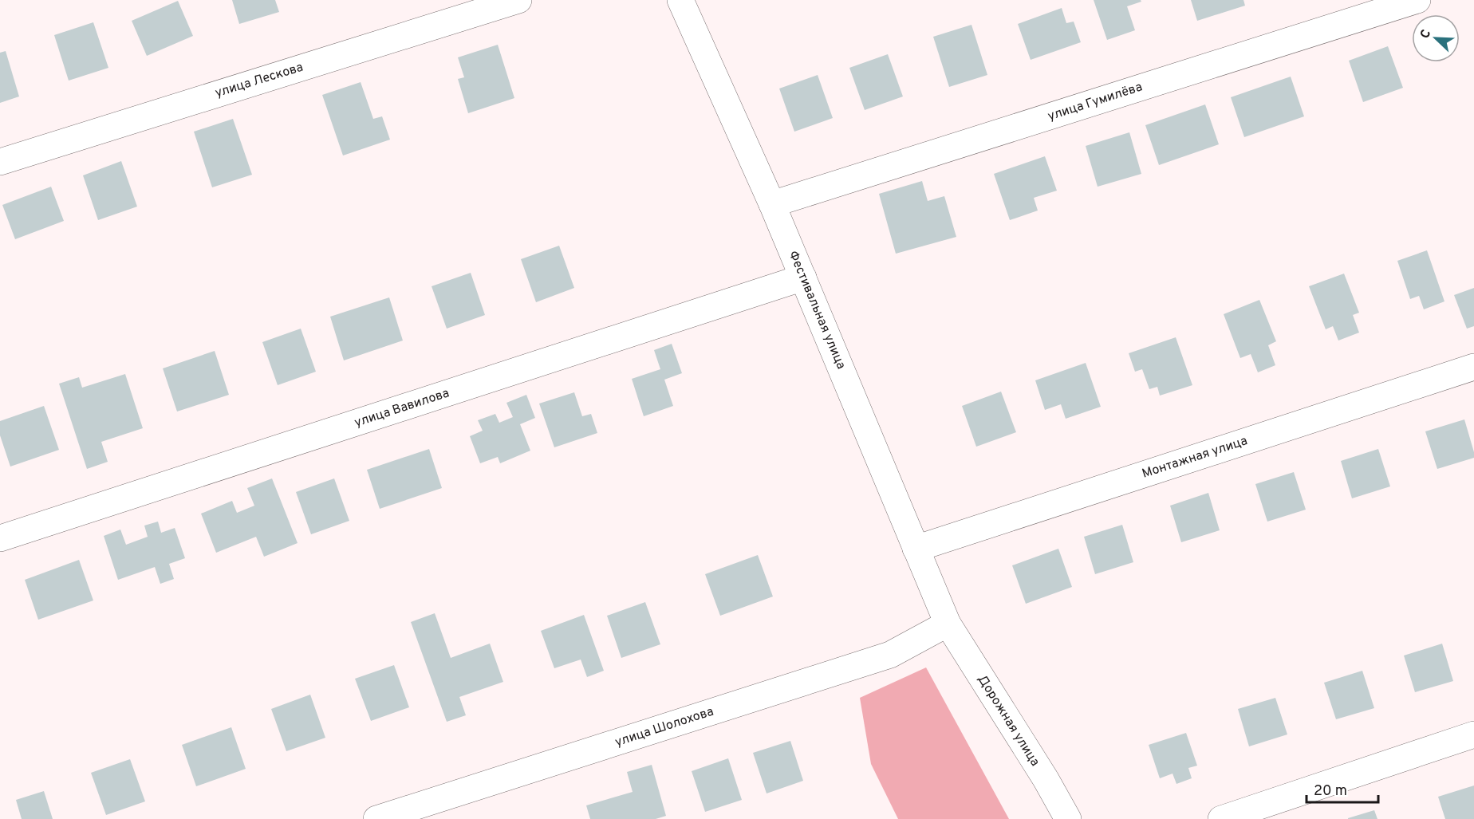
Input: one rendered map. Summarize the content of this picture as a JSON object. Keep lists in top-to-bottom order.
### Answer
{
  "streets": {
    "street": [
      "улица Лескова",
      "улица Гумилёва",
      "Фестивальная улица",
      "улица Вавилова",
      "Монтажная улица",
      "Дорожная улица",
      "улица Шолохова"
    ]
  },
  "crossings": [
    ["улица Гумилёва", "Фестивальная улица"],
    ["Фестивальная улица", "улица Вавилова"],
    ["Фестивальная улица", "Монтажная улица"],
    ["Фестивальная улица", "Дорожная улица"],
    ["Фестивальная улица", "улица Шолохова"],
    ["Дорожная улица", "улица Шолохова"]
  ],
  "scale_bar": "20 m",
  "north": "top left"
}
